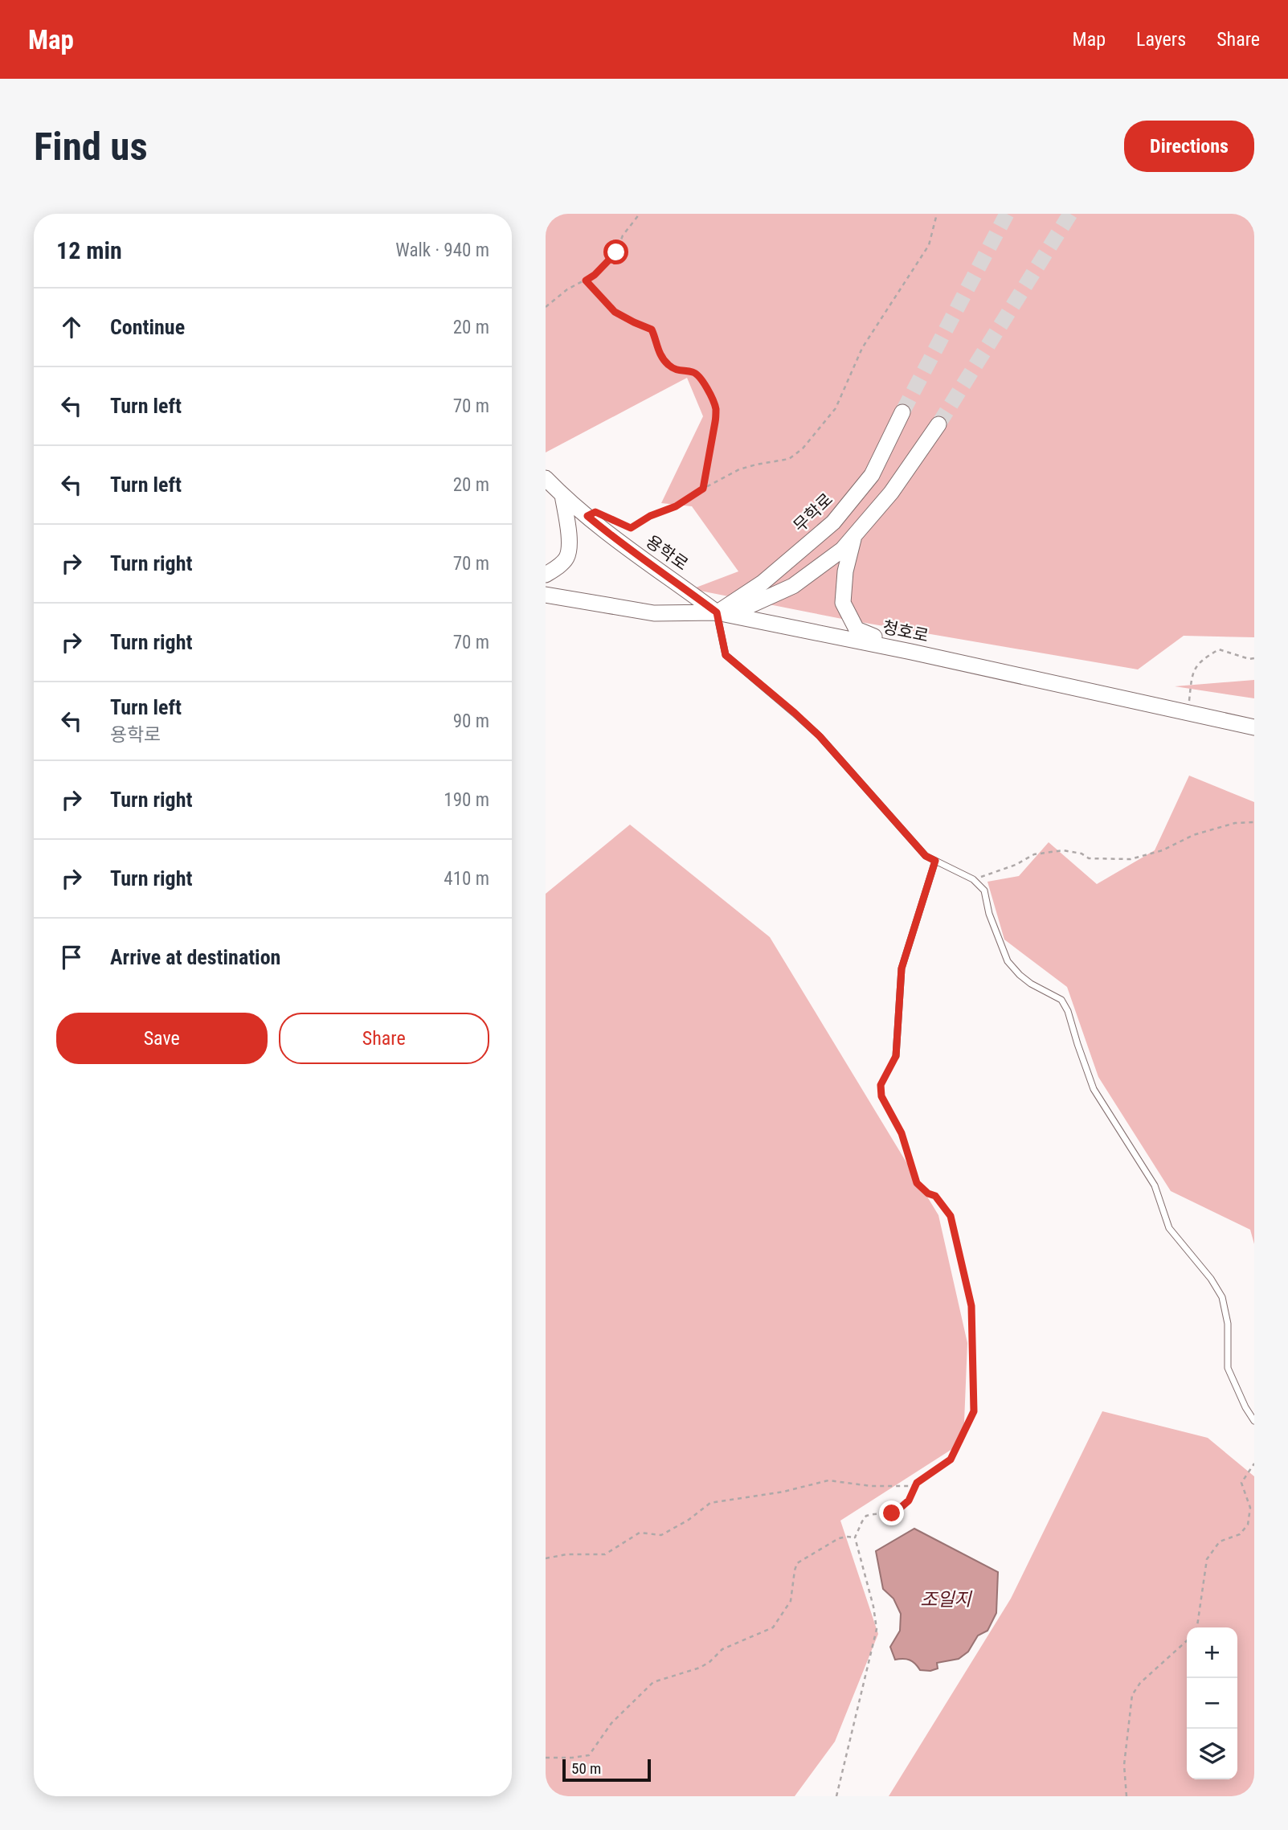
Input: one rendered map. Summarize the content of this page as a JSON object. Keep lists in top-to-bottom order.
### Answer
{
  "streets": {
    "main road": ["무학로", "용학로", "청호로"]
  },
  "crossings": [
    ["무학로", "용학로"],
    ["무학로", "청호로"],
    ["용학로", "청호로"]
  ],
  "water": ["조일지"],
  "scale_bar": "50 m",
  "page": {
    "header": "Map",
    "nav": ["Map", "Layers", "Share"],
    "buttons": [
      "Directions",
      ["Save", "Share"]
    ],
    "title": "Find us",
    "heading": ["12 min", "Walk · 940 m"],
    "list": [
      ["Continue", "20 m"],
      ["Turn left", "70 m"],
      ["Turn left", "20 m"],
      ["Turn right", "70 m"],
      ["Turn right", "70 m"],
      ["Turn left", "용학로", "90 m"],
      ["Turn right", "190 m"],
      ["Turn right", "410 m"],
      "Arrive at destination"
    ],
    "map_buttons": ["+", "−"],
    "scale": "50 m"
  }
}
